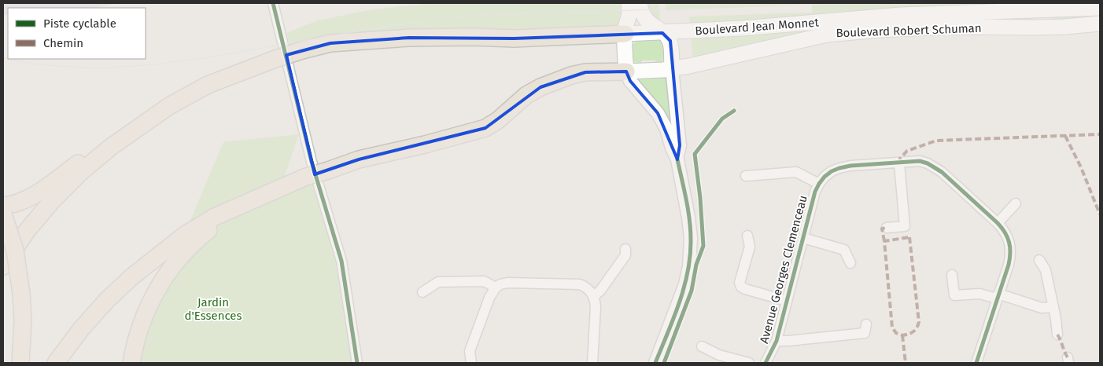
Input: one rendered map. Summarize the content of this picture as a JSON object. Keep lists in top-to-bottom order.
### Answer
{
  "streets": {
    "main road": ["Boulevard Jean Monnet", "Boulevard Robert Schuman"],
    "street": ["Avenue Georges Clemenceau"]
  },
  "parks": ["Jardin d'Essences"],
  "legend": ["Piste cyclable", "Chemin"]
}
